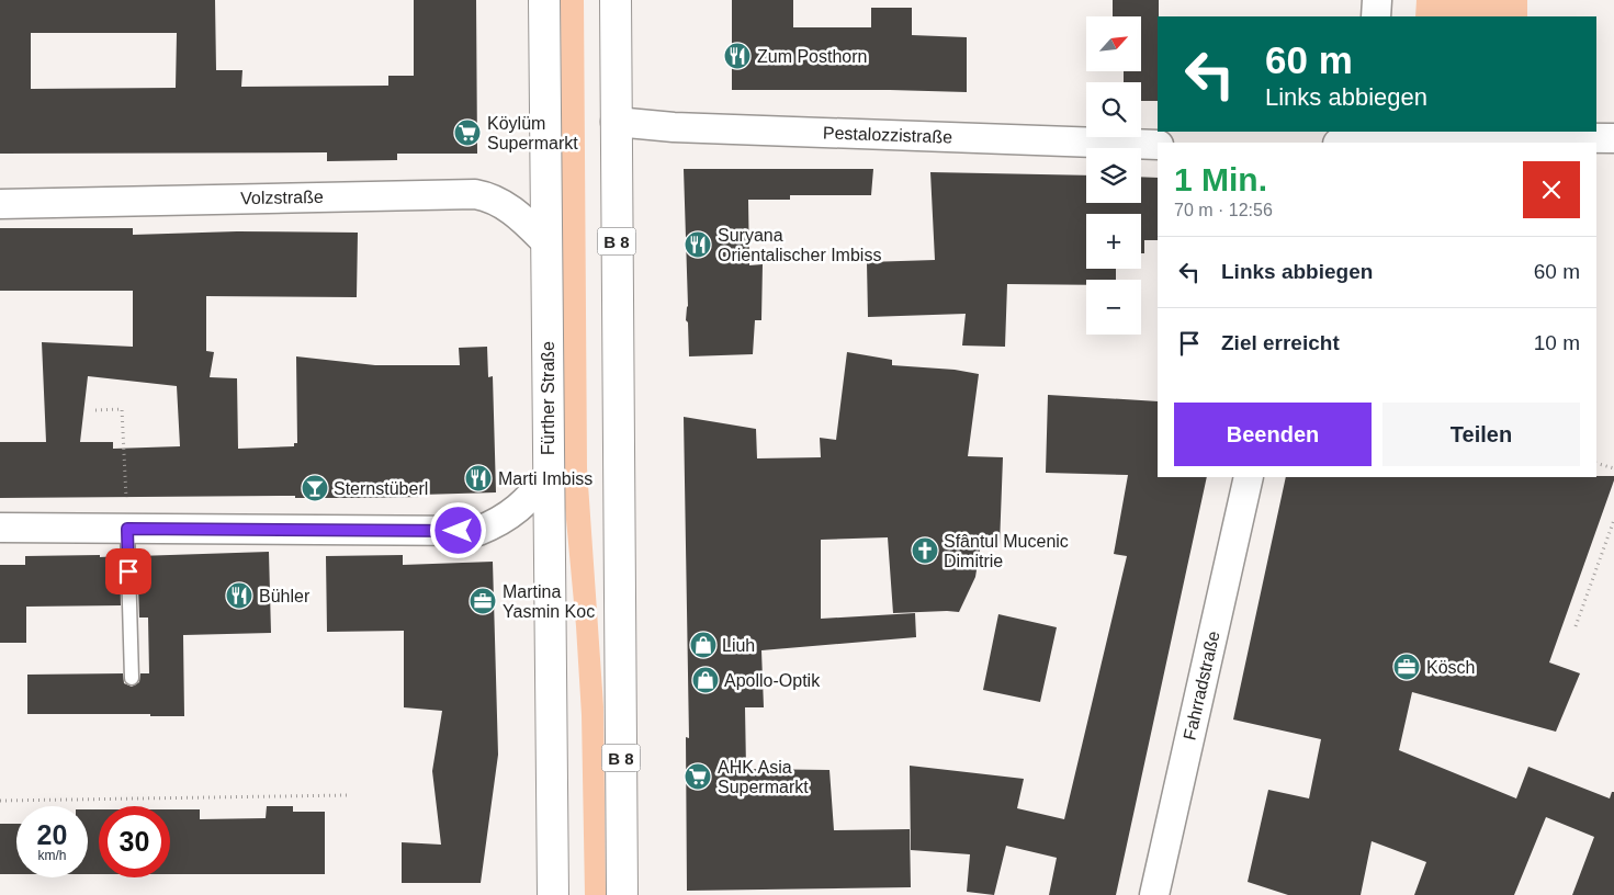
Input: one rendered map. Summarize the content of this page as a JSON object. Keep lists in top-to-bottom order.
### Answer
{
  "streets": {
    "main road": ["B 8", "Fürther Straße"],
    "street": ["Pestalozzistraße", "Volzstraße", "Fahrradstraße"]
  },
  "crossings": [
    ["Pestalozzistraße", "B 8"],
    ["Volzstraße", "Fürther Straße"]
  ],
  "places": {
    "restaurant": [
      "Zum Posthorn",
      "Suryana Orientalischer Imbiss",
      "Marti Imbiss",
      "Bühler"
    ],
    "supermarket": ["Köylüm Supermarkt", "AHK Asia Supermarkt"],
    "bar": ["Sternstüberl"],
    "church": ["Sfântul Mucenic Dimitrie"],
    "office": ["Martina Yasmin Koc", "Kösch"],
    "shop": ["Liuh", "Apollo-Optik"]
  },
  "north": "top right",
  "page": {
    "map_buttons": ["+", "−"],
    "turn": ["60 m", "Links abbiegen"],
    "heading": ["1 Min.", "70 m · 12:56"],
    "list": [
      {
        "name": "Links abbiegen",
        "value": "60 m"
      },
      {
        "name": "Ziel erreicht",
        "value": "10 m"
      }
    ],
    "buttons": ["Beenden", "Teilen"],
    "speed": "20 km/h",
    "limit": "30"
  }
}
